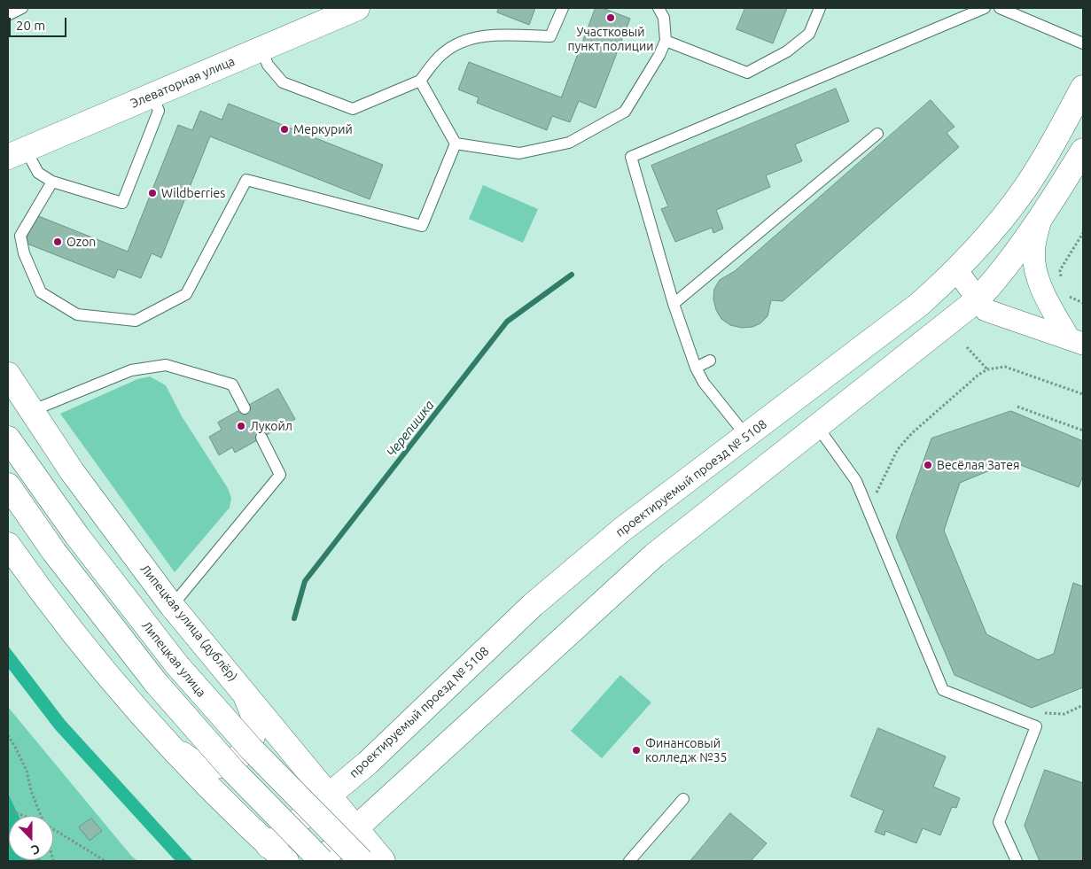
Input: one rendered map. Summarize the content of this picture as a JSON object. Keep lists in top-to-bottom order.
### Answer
{
  "streets": {
    "main road": [
      "Элеваторная улица",
      "проектируемый проезд № 5108",
      "Липецкая улица (дублёр)",
      "Липецкая улица"
    ]
  },
  "crossings": [
    ["проектируемый проезд № 5108", "Липецкая улица (дублёр)"]
  ],
  "water": ["Черепишка"],
  "places": [
    "Участковый пункт полиции",
    "Меркурий",
    "Wildberries",
    "Ozon",
    "Лукойл",
    "Весёлая Затея",
    "Финансовый колледж №35"
  ],
  "scale_bar": "20 m",
  "north": "bottom"
}
